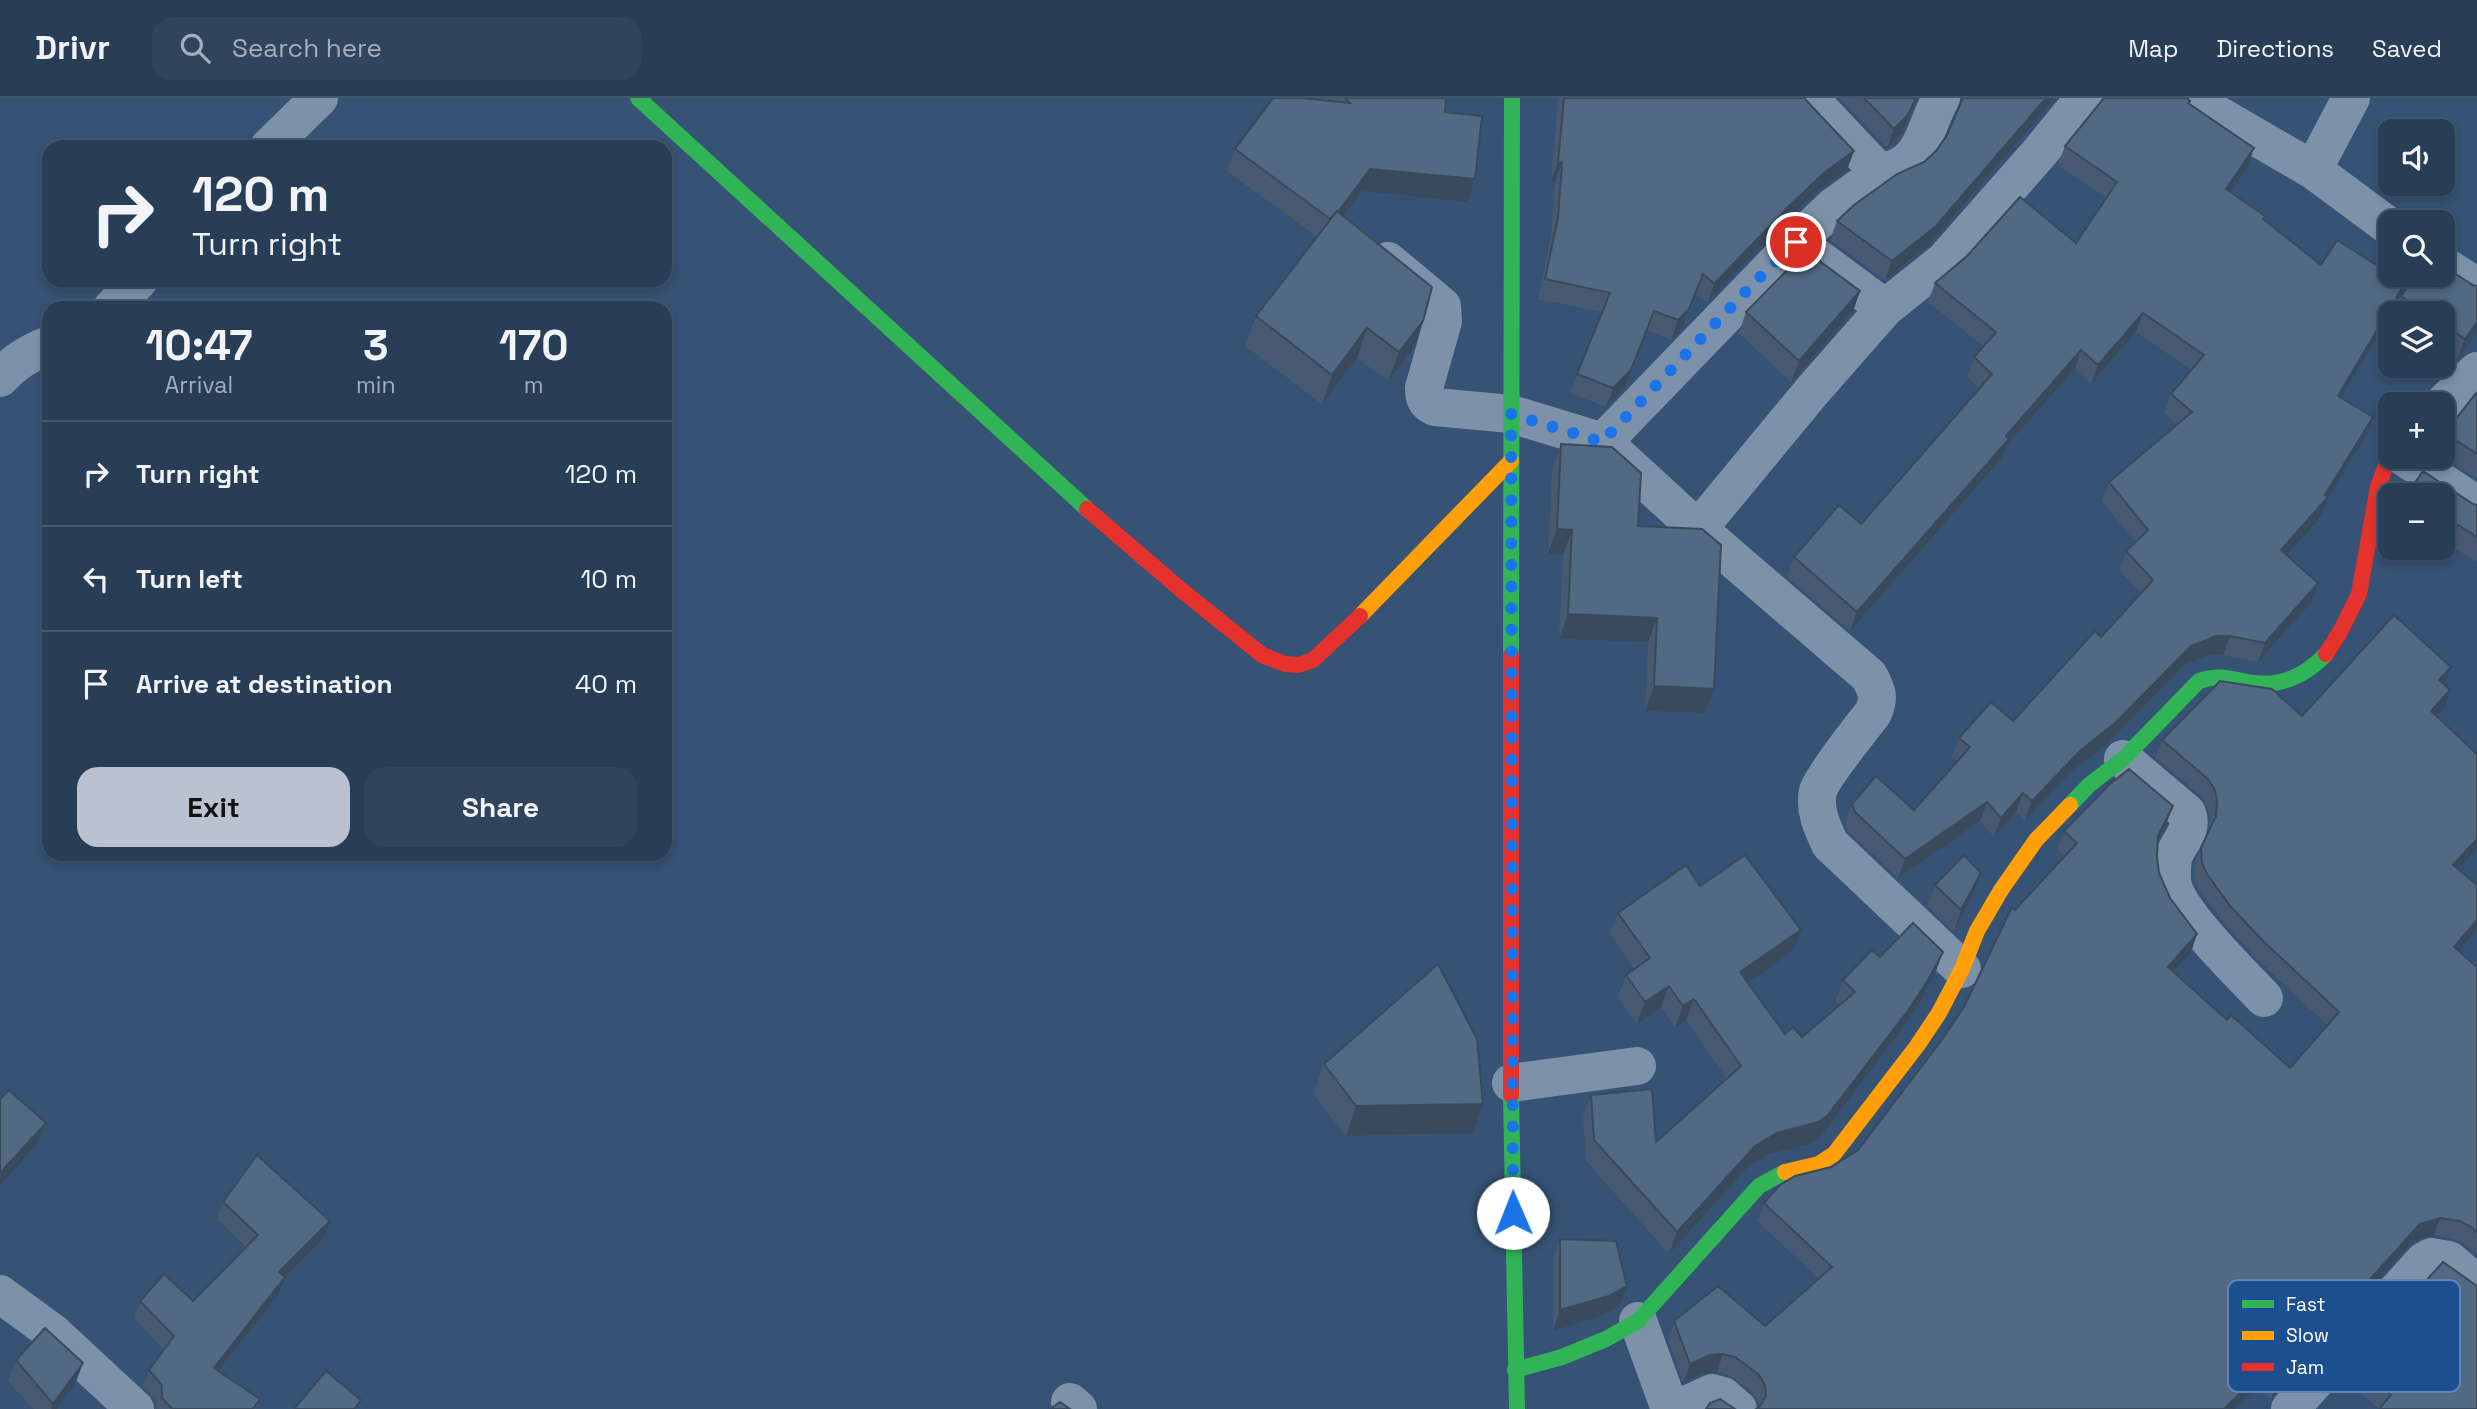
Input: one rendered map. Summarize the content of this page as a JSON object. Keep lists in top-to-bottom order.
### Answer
{
  "legend": ["Fast", "Slow", "Jam"],
  "page": {
    "header": "Drivr",
    "search": "Search here",
    "nav": ["Map", "Directions", "Saved"],
    "map_buttons": ["+", "−"],
    "turn": ["120 m", "Turn right"],
    "eta": [
      "10:47",
      "Arrival",
      "3",
      "min",
      "170",
      "m"
    ],
    "list": [
      {
        "name": "Turn right",
        "value": "120 m"
      },
      {
        "name": "Turn left",
        "value": "10 m"
      },
      {
        "name": "Arrive at destination",
        "value": "40 m"
      }
    ],
    "buttons": ["Exit", "Share"]
  }
}
